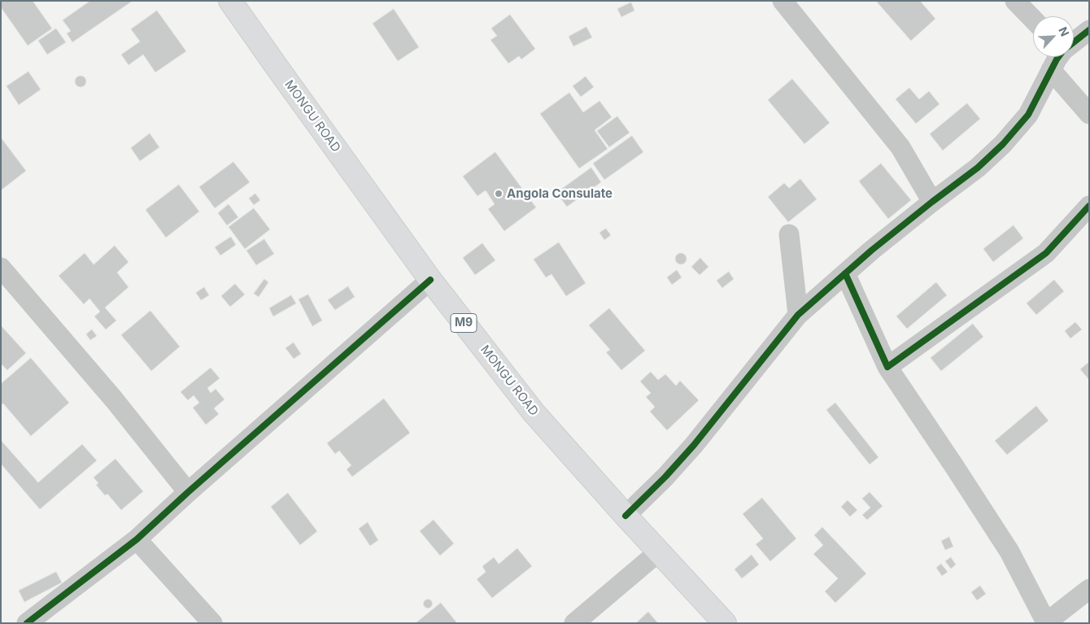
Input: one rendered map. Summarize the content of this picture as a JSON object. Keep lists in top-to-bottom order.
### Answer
{
  "streets": {
    "main road": ["MONGU ROAD", "M9"]
  },
  "places": ["Angola Consulate"],
  "north": "top right"
}
